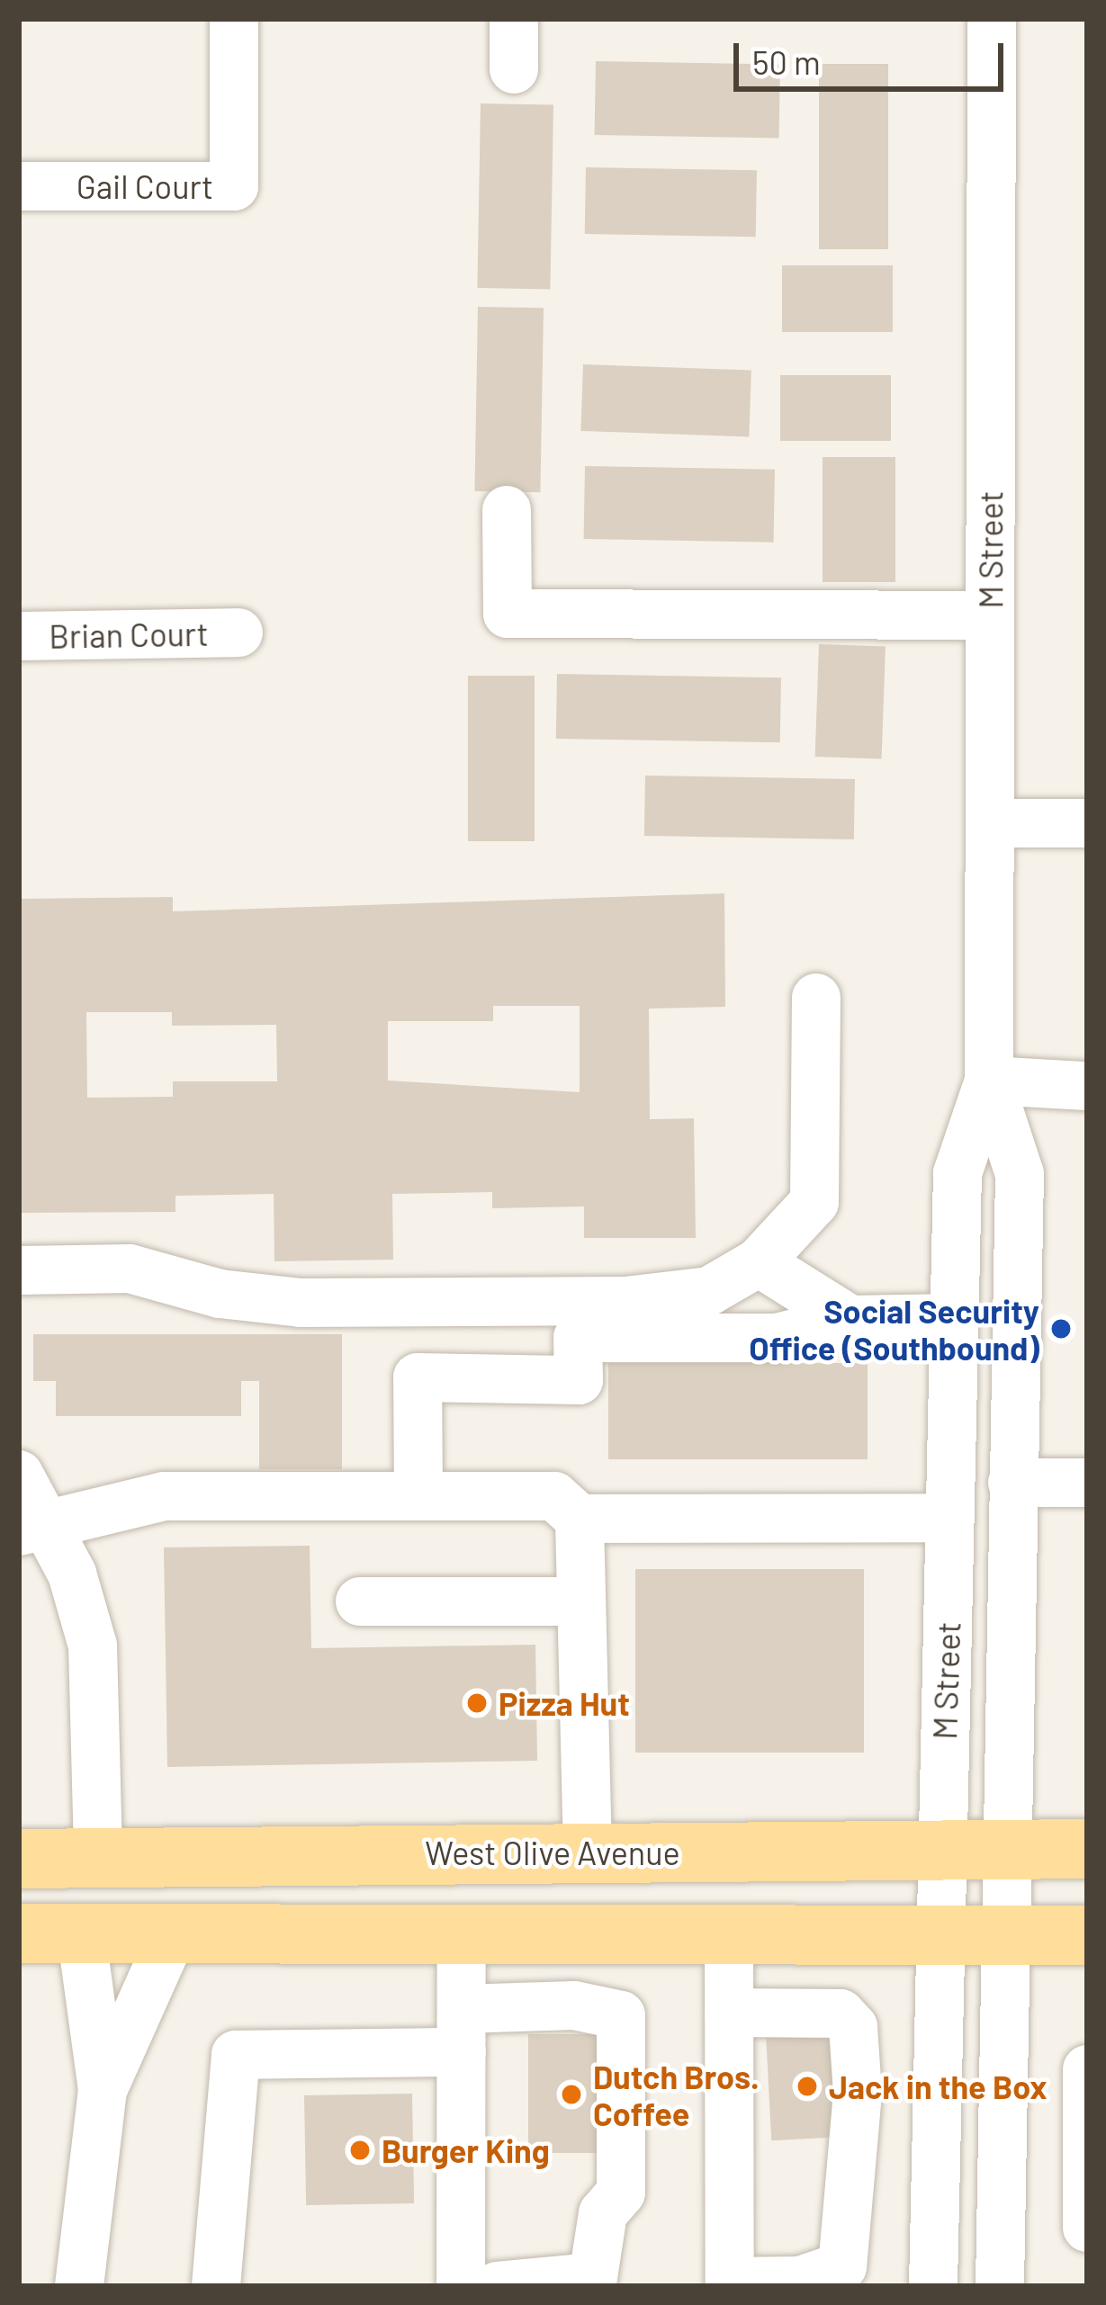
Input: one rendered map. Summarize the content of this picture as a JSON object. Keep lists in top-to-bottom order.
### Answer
{
  "streets": {
    "main road": ["West Olive Avenue"],
    "street": ["Gail Court", "M Street", "Brian Court"]
  },
  "crossings": [
    ["M Street", "West Olive Avenue"]
  ],
  "places": [
    "Social Security Office (Southbound)",
    "Pizza Hut",
    "Jack in the Box",
    "Dutch Bros. Coffee",
    "Burger King"
  ],
  "scale_bar": "50 m"
}
